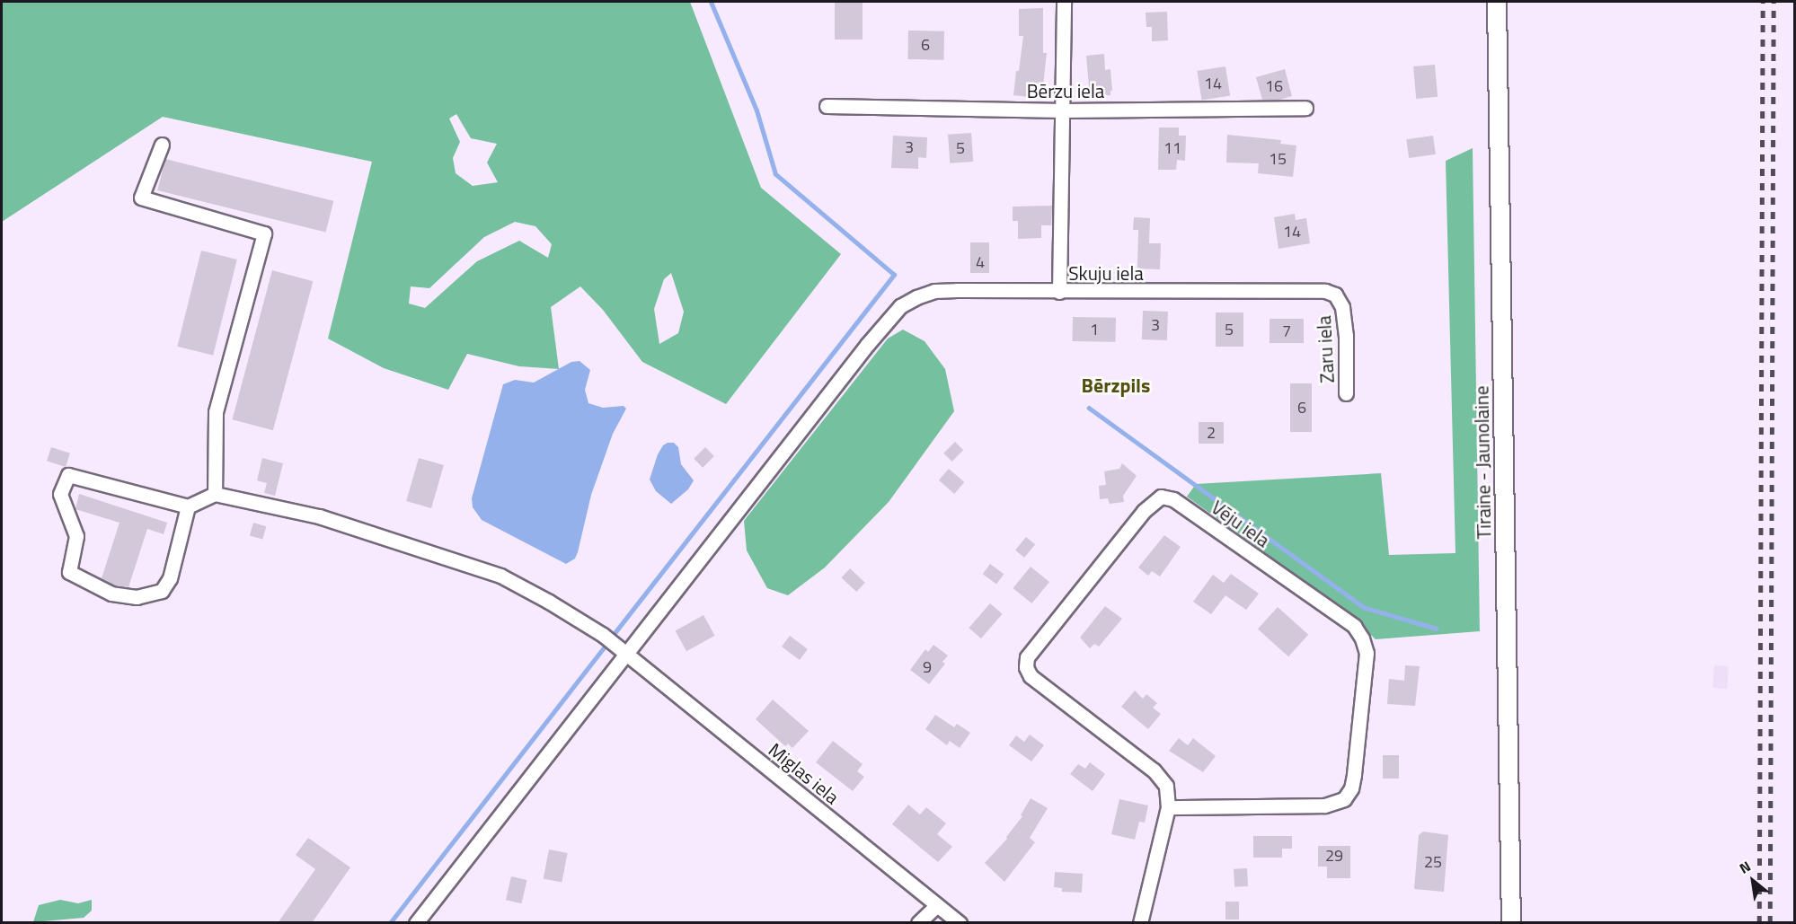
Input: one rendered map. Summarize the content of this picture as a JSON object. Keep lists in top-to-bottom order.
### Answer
{
  "streets": {
    "main road": ["Tīraine - Jaunolaine"],
    "street": [
      "Bērzu iela",
      "Skuju iela",
      "Zaru iela",
      "Vēju iela",
      "Miglas iela"
    ]
  },
  "crossings": [
    ["Skuju iela", "Zaru iela"],
    ["Skuju iela", "Miglas iela"]
  ],
  "districts": ["Bērzpils"],
  "house_numbers": [
    "6",
    "14",
    "16",
    "3",
    "5",
    "11",
    "15",
    "14",
    "4",
    "3",
    "1",
    "5",
    "7",
    "6",
    "2",
    "9",
    "29",
    "25"
  ],
  "north": "top left"
}
